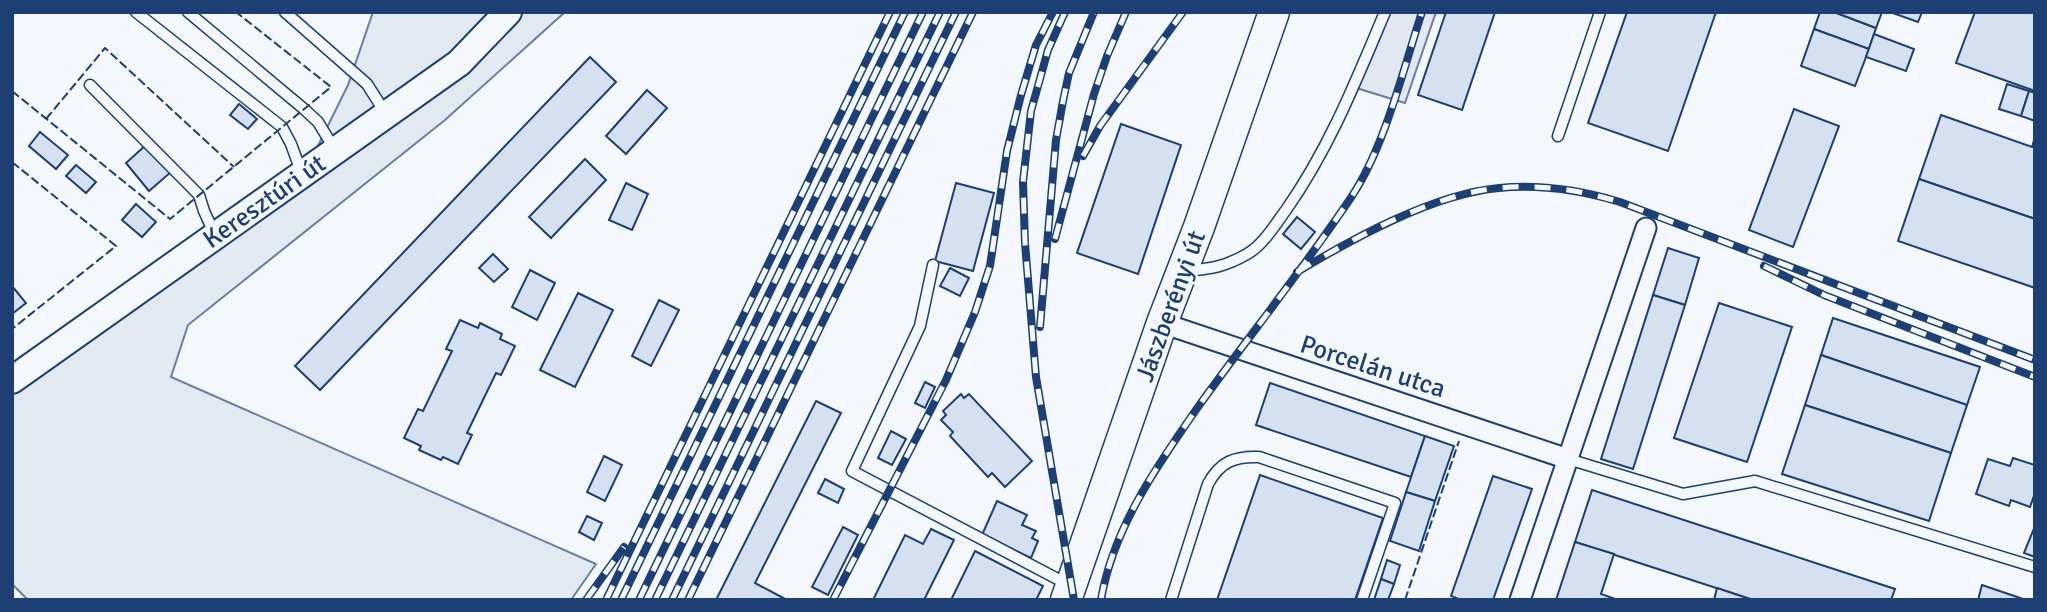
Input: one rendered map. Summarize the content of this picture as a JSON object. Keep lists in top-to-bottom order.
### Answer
{
  "streets": {
    "main road": ["Keresztúri út", "Jászberényi út"],
    "street": ["Porcelán utca"]
  },
  "crossings": [
    ["Jászberényi út", "Porcelán utca"]
  ]
}
